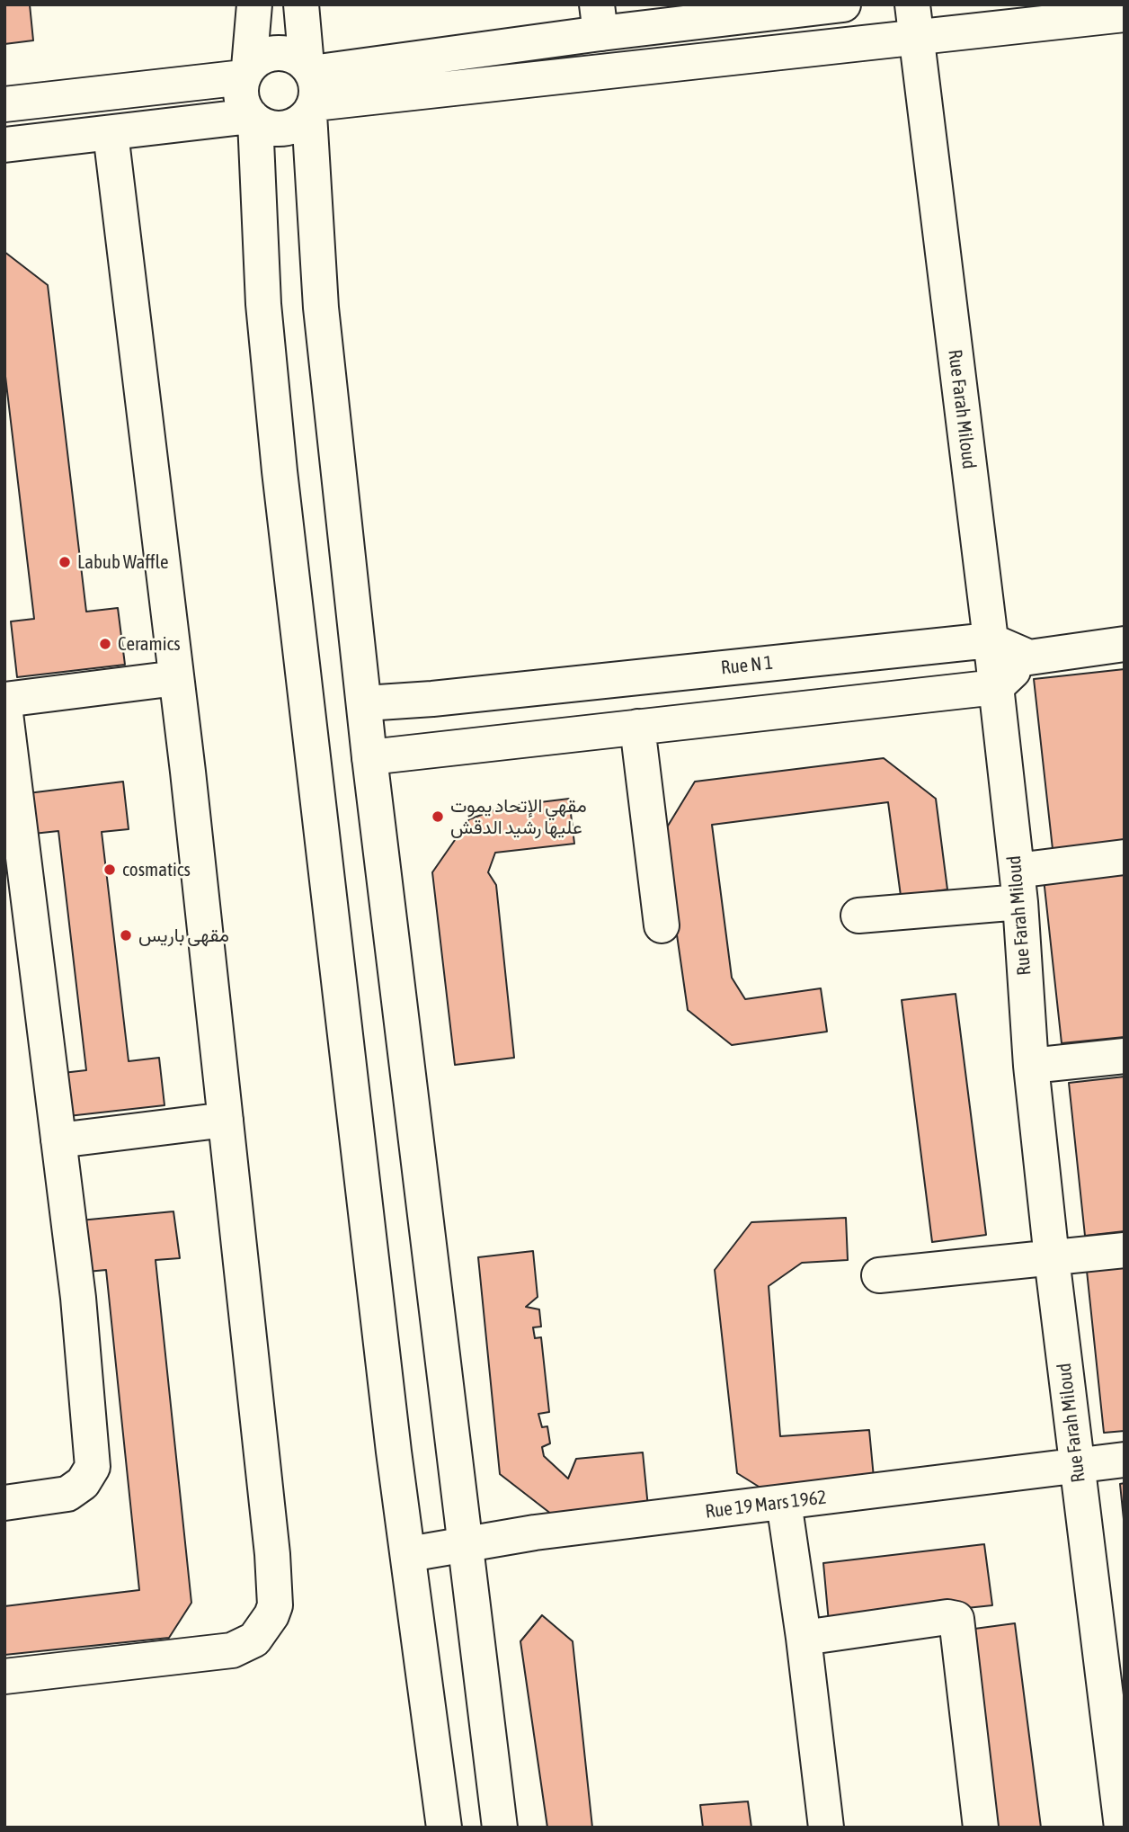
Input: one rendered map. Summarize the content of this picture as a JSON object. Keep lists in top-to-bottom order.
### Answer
{
  "streets": {
    "street": ["Rue Farah Miloud", "Rue N 1", "Rue 19 Mars 1962"]
  },
  "crossings": [
    ["Rue Farah Miloud", "Rue N 1"],
    ["Rue Farah Miloud", "Rue 19 Mars 1962"]
  ],
  "places": [
    "Labub Waffle",
    "Ceramics",
    "مقهي الإتحاد يموت عليها رشيد الدقش",
    "cosmatics",
    "مقهى باريس"
  ]
}
